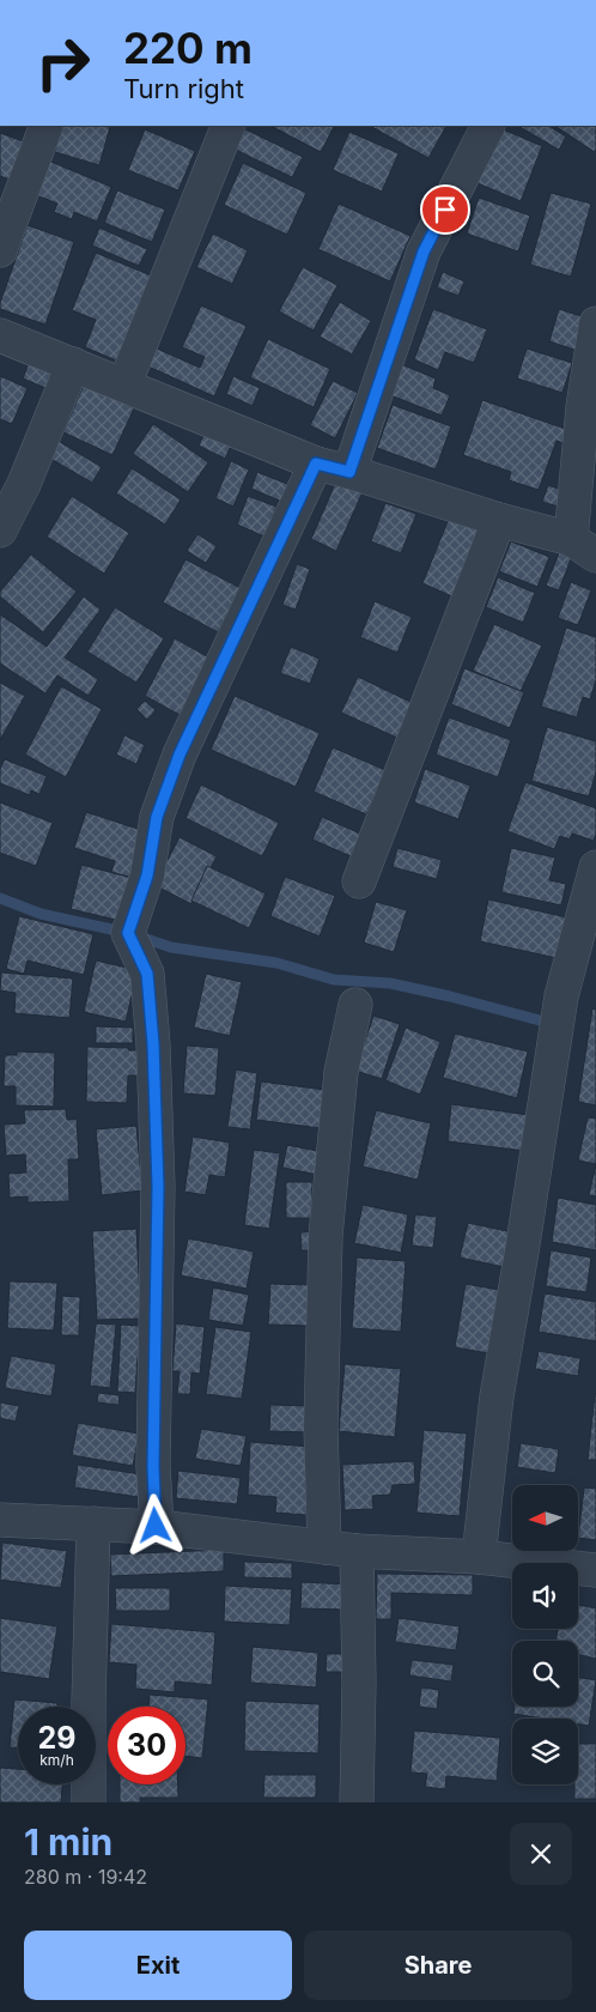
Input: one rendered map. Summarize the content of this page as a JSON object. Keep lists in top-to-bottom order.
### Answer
{
  "north": "left",
  "page": {
    "turn": ["220 m", "Turn right"],
    "speed": "29 km/h",
    "limit": "30",
    "heading": ["1 min", "280 m · 19:42"],
    "buttons": ["Exit", "Share"]
  }
}
